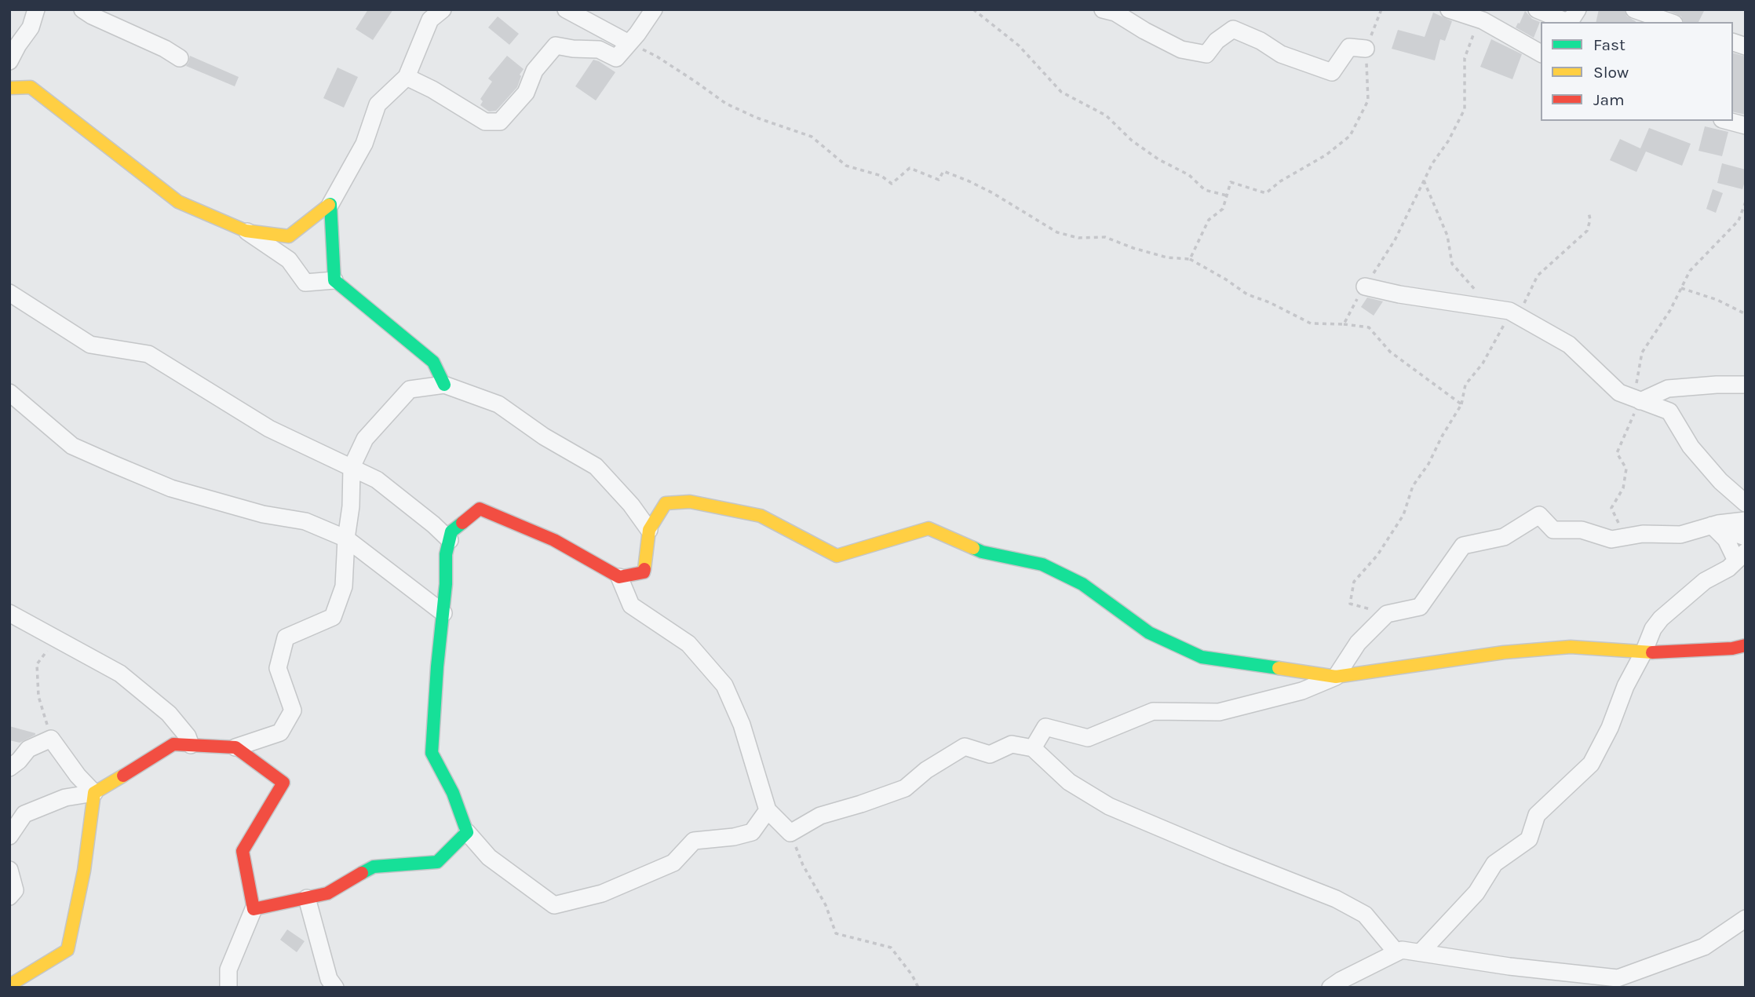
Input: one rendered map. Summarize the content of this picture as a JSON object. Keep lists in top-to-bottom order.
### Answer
{
  "legend": ["Fast", "Slow", "Jam"]
}
